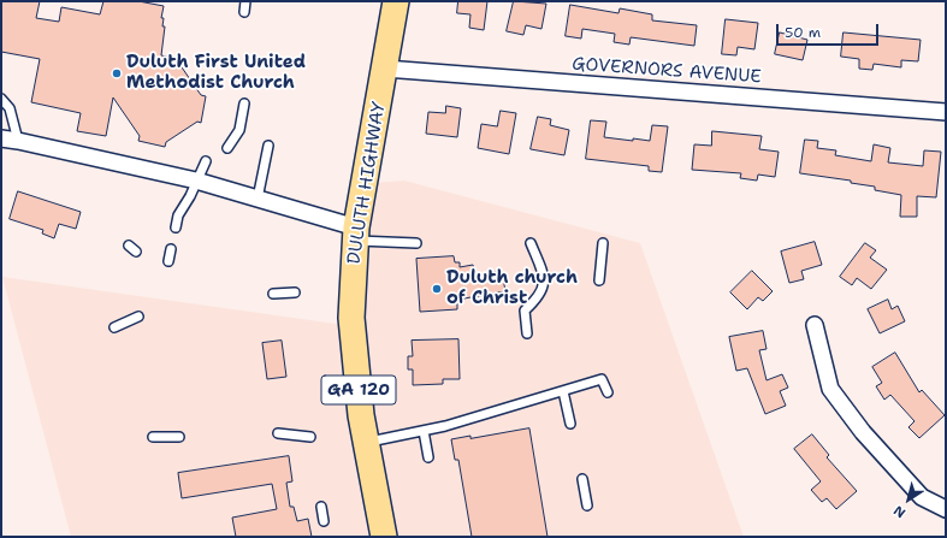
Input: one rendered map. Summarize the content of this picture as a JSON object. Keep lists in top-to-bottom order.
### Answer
{
  "streets": {
    "main road": ["DULUTH HIGHWAY", "GA 120"],
    "street": ["GOVERNORS AVENUE"]
  },
  "crossings": [
    ["GOVERNORS AVENUE", "DULUTH HIGHWAY"]
  ],
  "places": ["Duluth First United Methodist Church", "Duluth church of Christ"],
  "scale_bar": "50 m",
  "north": "bottom left"
}
